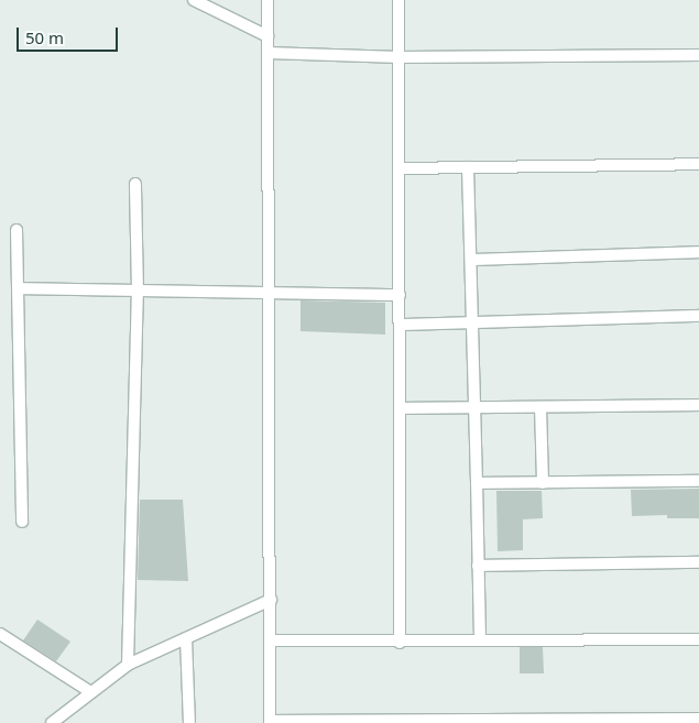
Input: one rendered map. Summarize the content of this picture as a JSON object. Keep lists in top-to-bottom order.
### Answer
{
  "scale_bar": "50 m"
}
